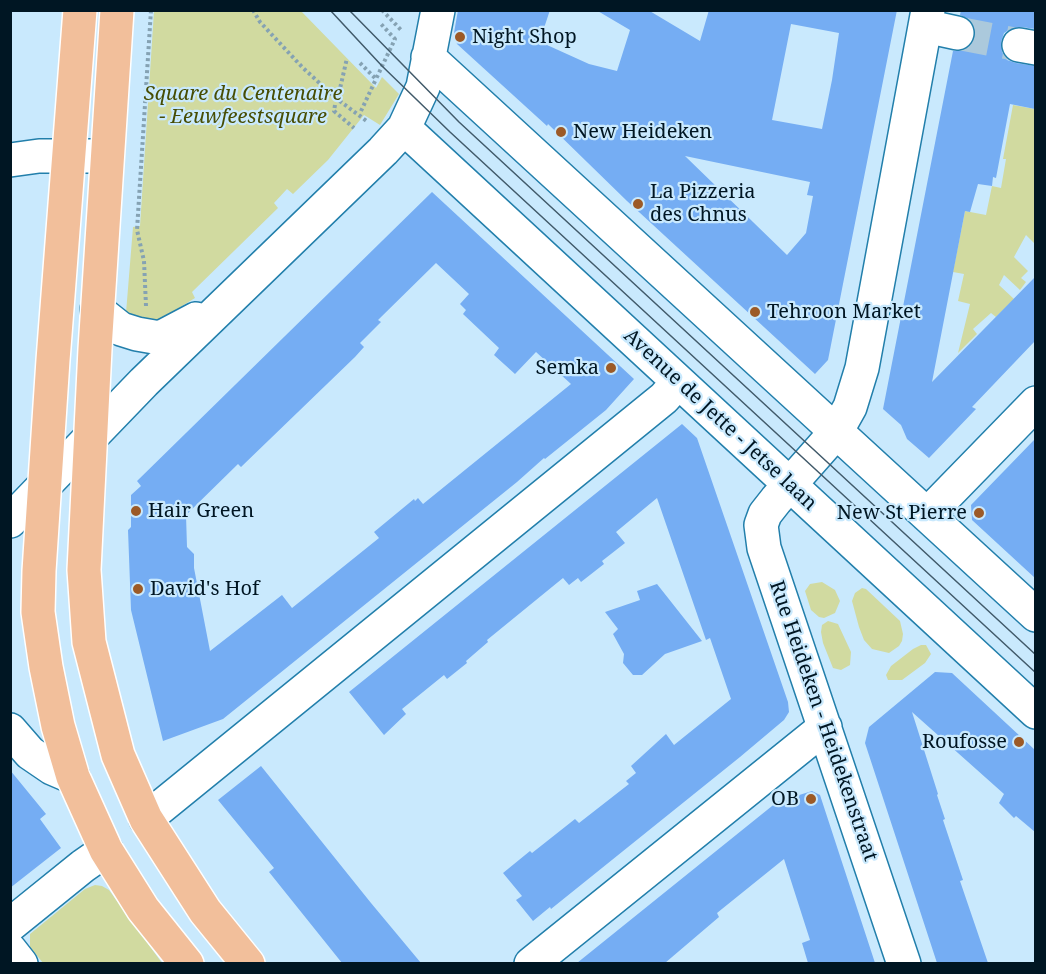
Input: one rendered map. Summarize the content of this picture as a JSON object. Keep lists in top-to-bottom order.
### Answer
{
  "streets": {
    "street": ["Avenue de Jette - Jetse laan", "Rue Heideken - Heidekenstraat"]
  },
  "crossings": [
    ["Avenue de Jette - Jetse laan", "Rue Heideken - Heidekenstraat"]
  ],
  "parks": ["Square du Centenaire - Eeuwfeestsquare"],
  "places": [
    "Night Shop",
    "New Heideken",
    "La Pizzeria des Chnus",
    "Tehroon Market",
    "Semka",
    "Hair Green",
    "New St Pierre",
    "David's Hof",
    "Roufosse",
    "OB"
  ]
}
